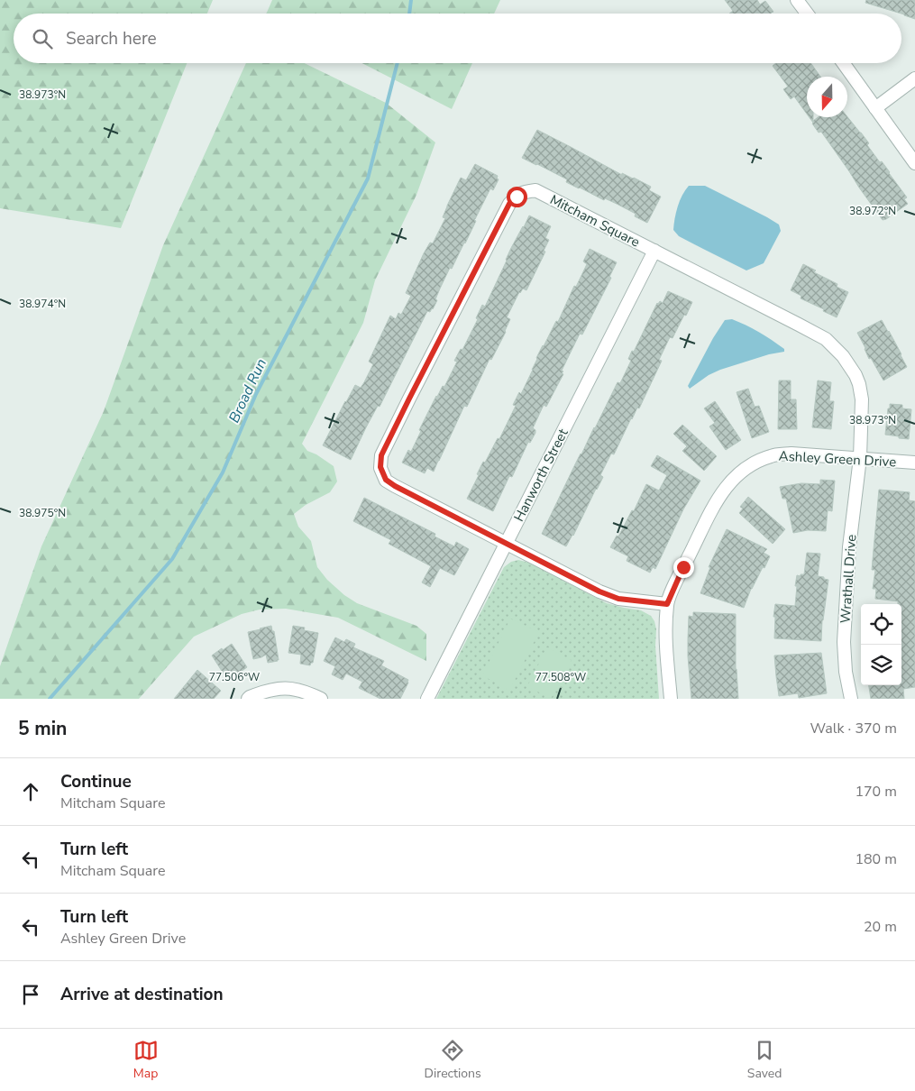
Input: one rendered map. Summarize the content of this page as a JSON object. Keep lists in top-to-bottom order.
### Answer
{
  "streets": {
    "street": [
      "Mitcham Square",
      "Ashley Green Drive",
      "Hanworth Street",
      "Wrathall Drive"
    ]
  },
  "crossings": [
    ["Mitcham Square", "Ashley Green Drive"],
    ["Mitcham Square", "Hanworth Street"],
    ["Mitcham Square", "Wrathall Drive"],
    ["Ashley Green Drive", "Wrathall Drive"]
  ],
  "water": ["Broad Run"],
  "north": "bottom",
  "page": {
    "search": "Search here",
    "heading": ["5 min", "Walk · 370 m"],
    "list": [
      ["Continue", "Mitcham Square", "170 m"],
      ["Turn left", "Mitcham Square", "180 m"],
      ["Turn left", "Ashley Green Drive", "20 m"],
      "Arrive at destination"
    ],
    "nav": ["Map", "Directions", "Saved"]
  },
  "coordinates": [
    "38.973°N",
    "38.972°N",
    "38.974°N",
    "38.975°N",
    "77.506°W",
    "77.508°W"
  ]
}
